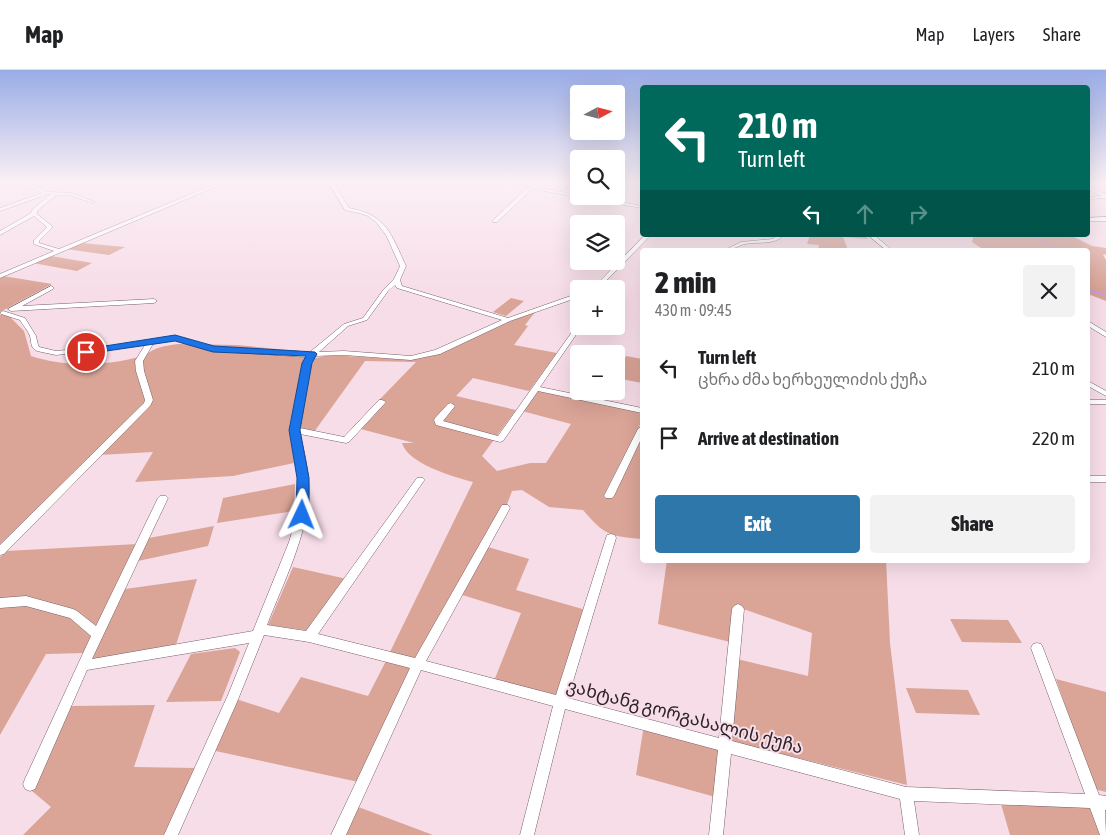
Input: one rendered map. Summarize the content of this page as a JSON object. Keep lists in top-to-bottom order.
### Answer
{
  "streets": {
    "street": ["ვახტანგ გორგასალის ქუჩა"]
  },
  "north": "right",
  "page": {
    "header": "Map",
    "nav": ["Map", "Layers", "Share"],
    "map_buttons": ["+", "−"],
    "turn": ["210 m", "Turn left"],
    "heading": ["2 min", "430 m · 09:45"],
    "list": [
      {
        "name": "Turn left",
        "note": "ცხრა ძმა ხერხეულიძის ქუჩა",
        "value": "210 m"
      },
      {
        "name": "Arrive at destination",
        "value": "220 m"
      }
    ],
    "buttons": ["Exit", "Share"]
  }
}
